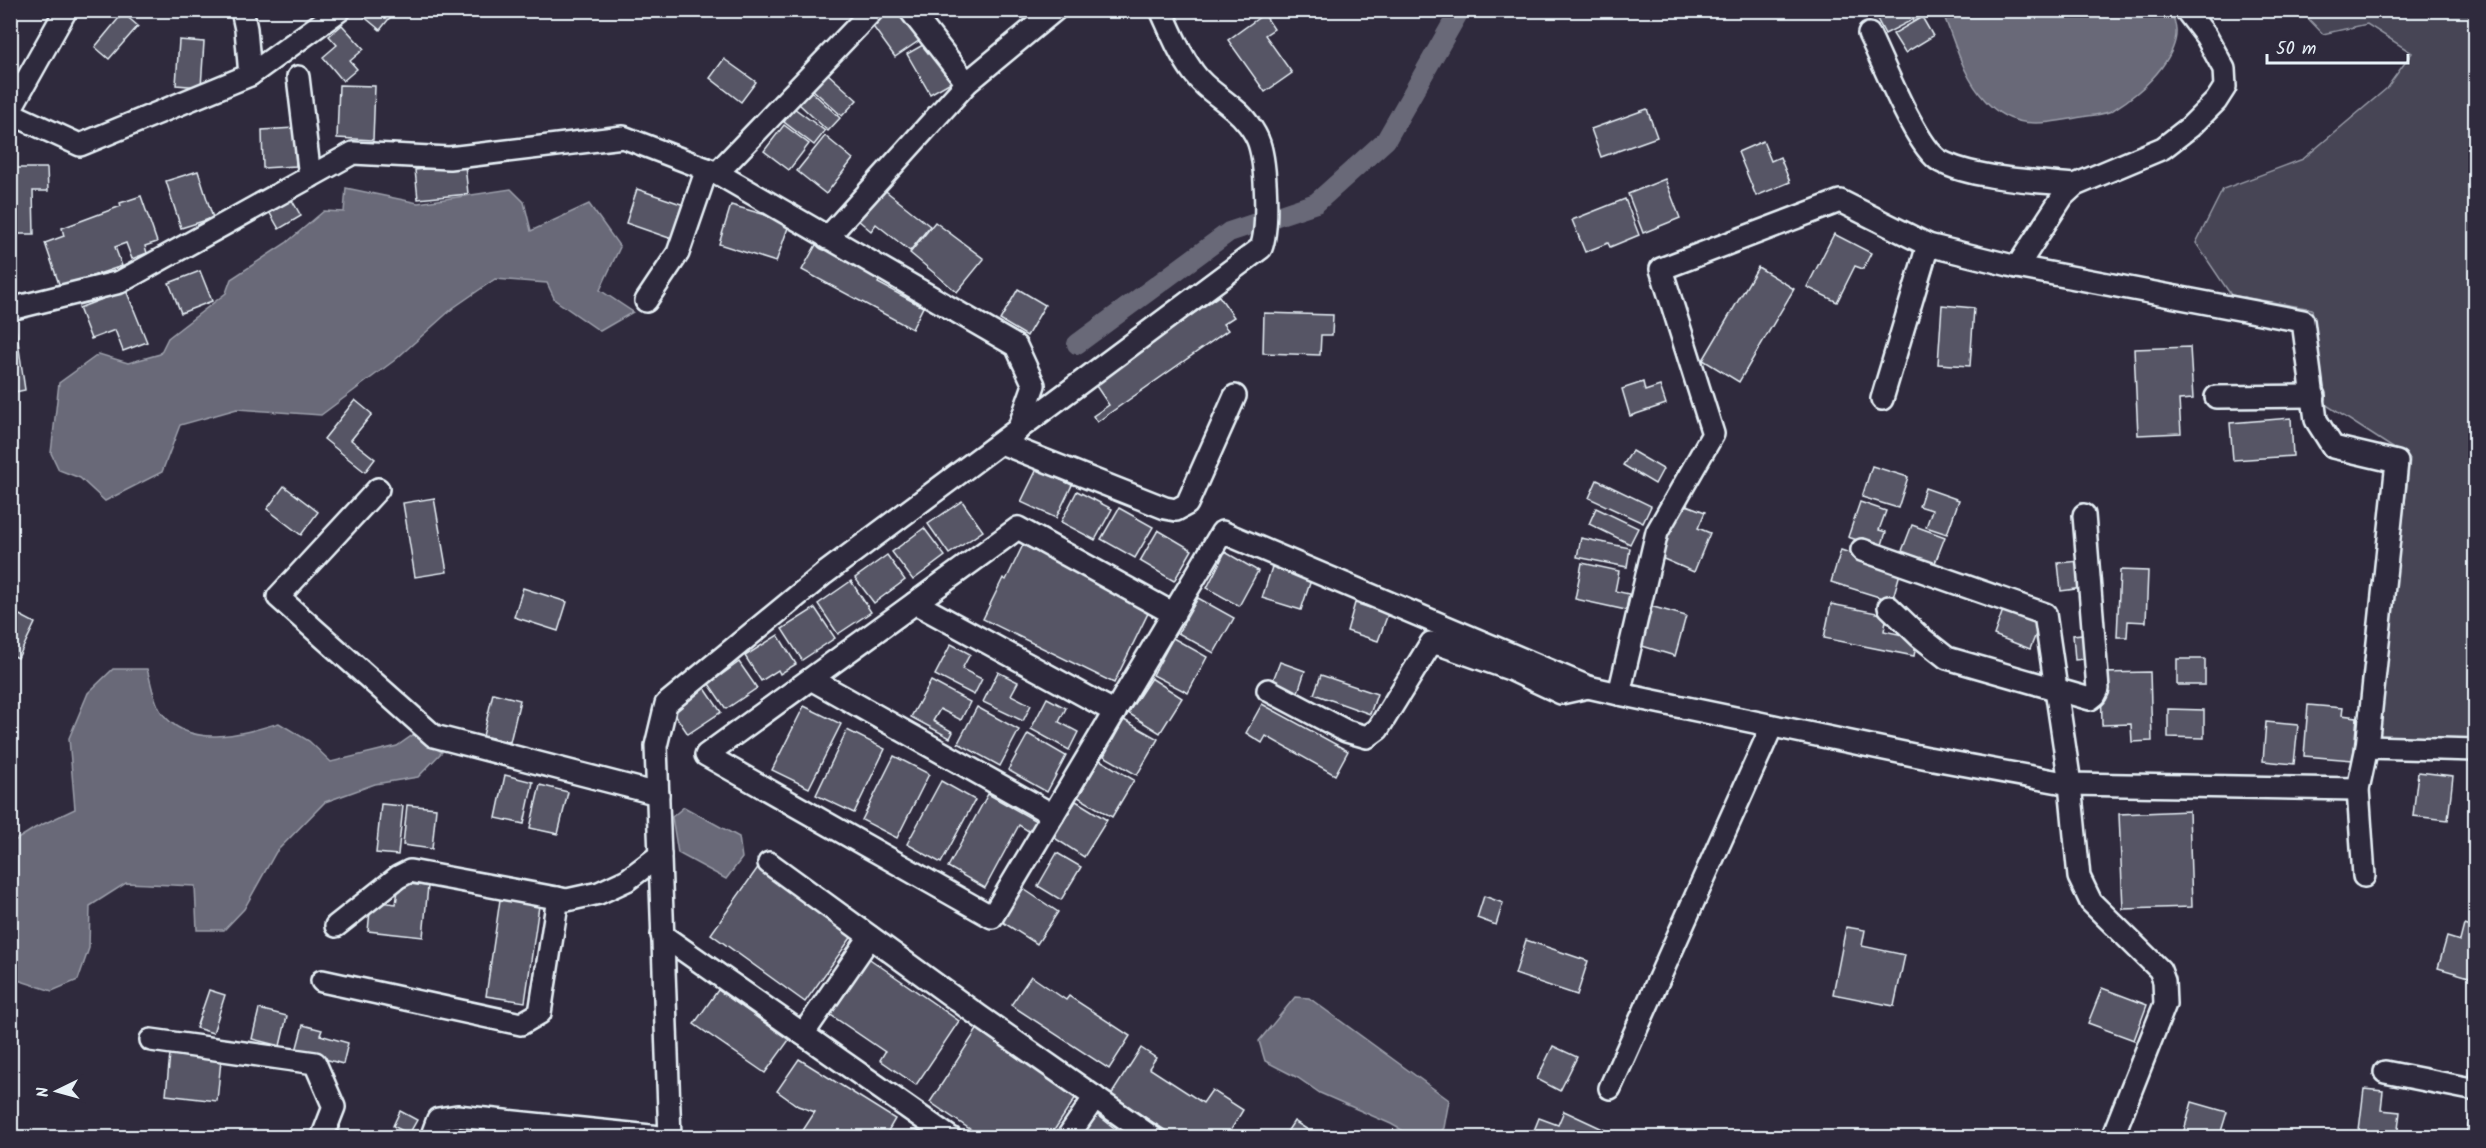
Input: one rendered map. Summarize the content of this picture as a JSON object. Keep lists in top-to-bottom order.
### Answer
{
  "scale_bar": "50 m",
  "north": "left"
}
